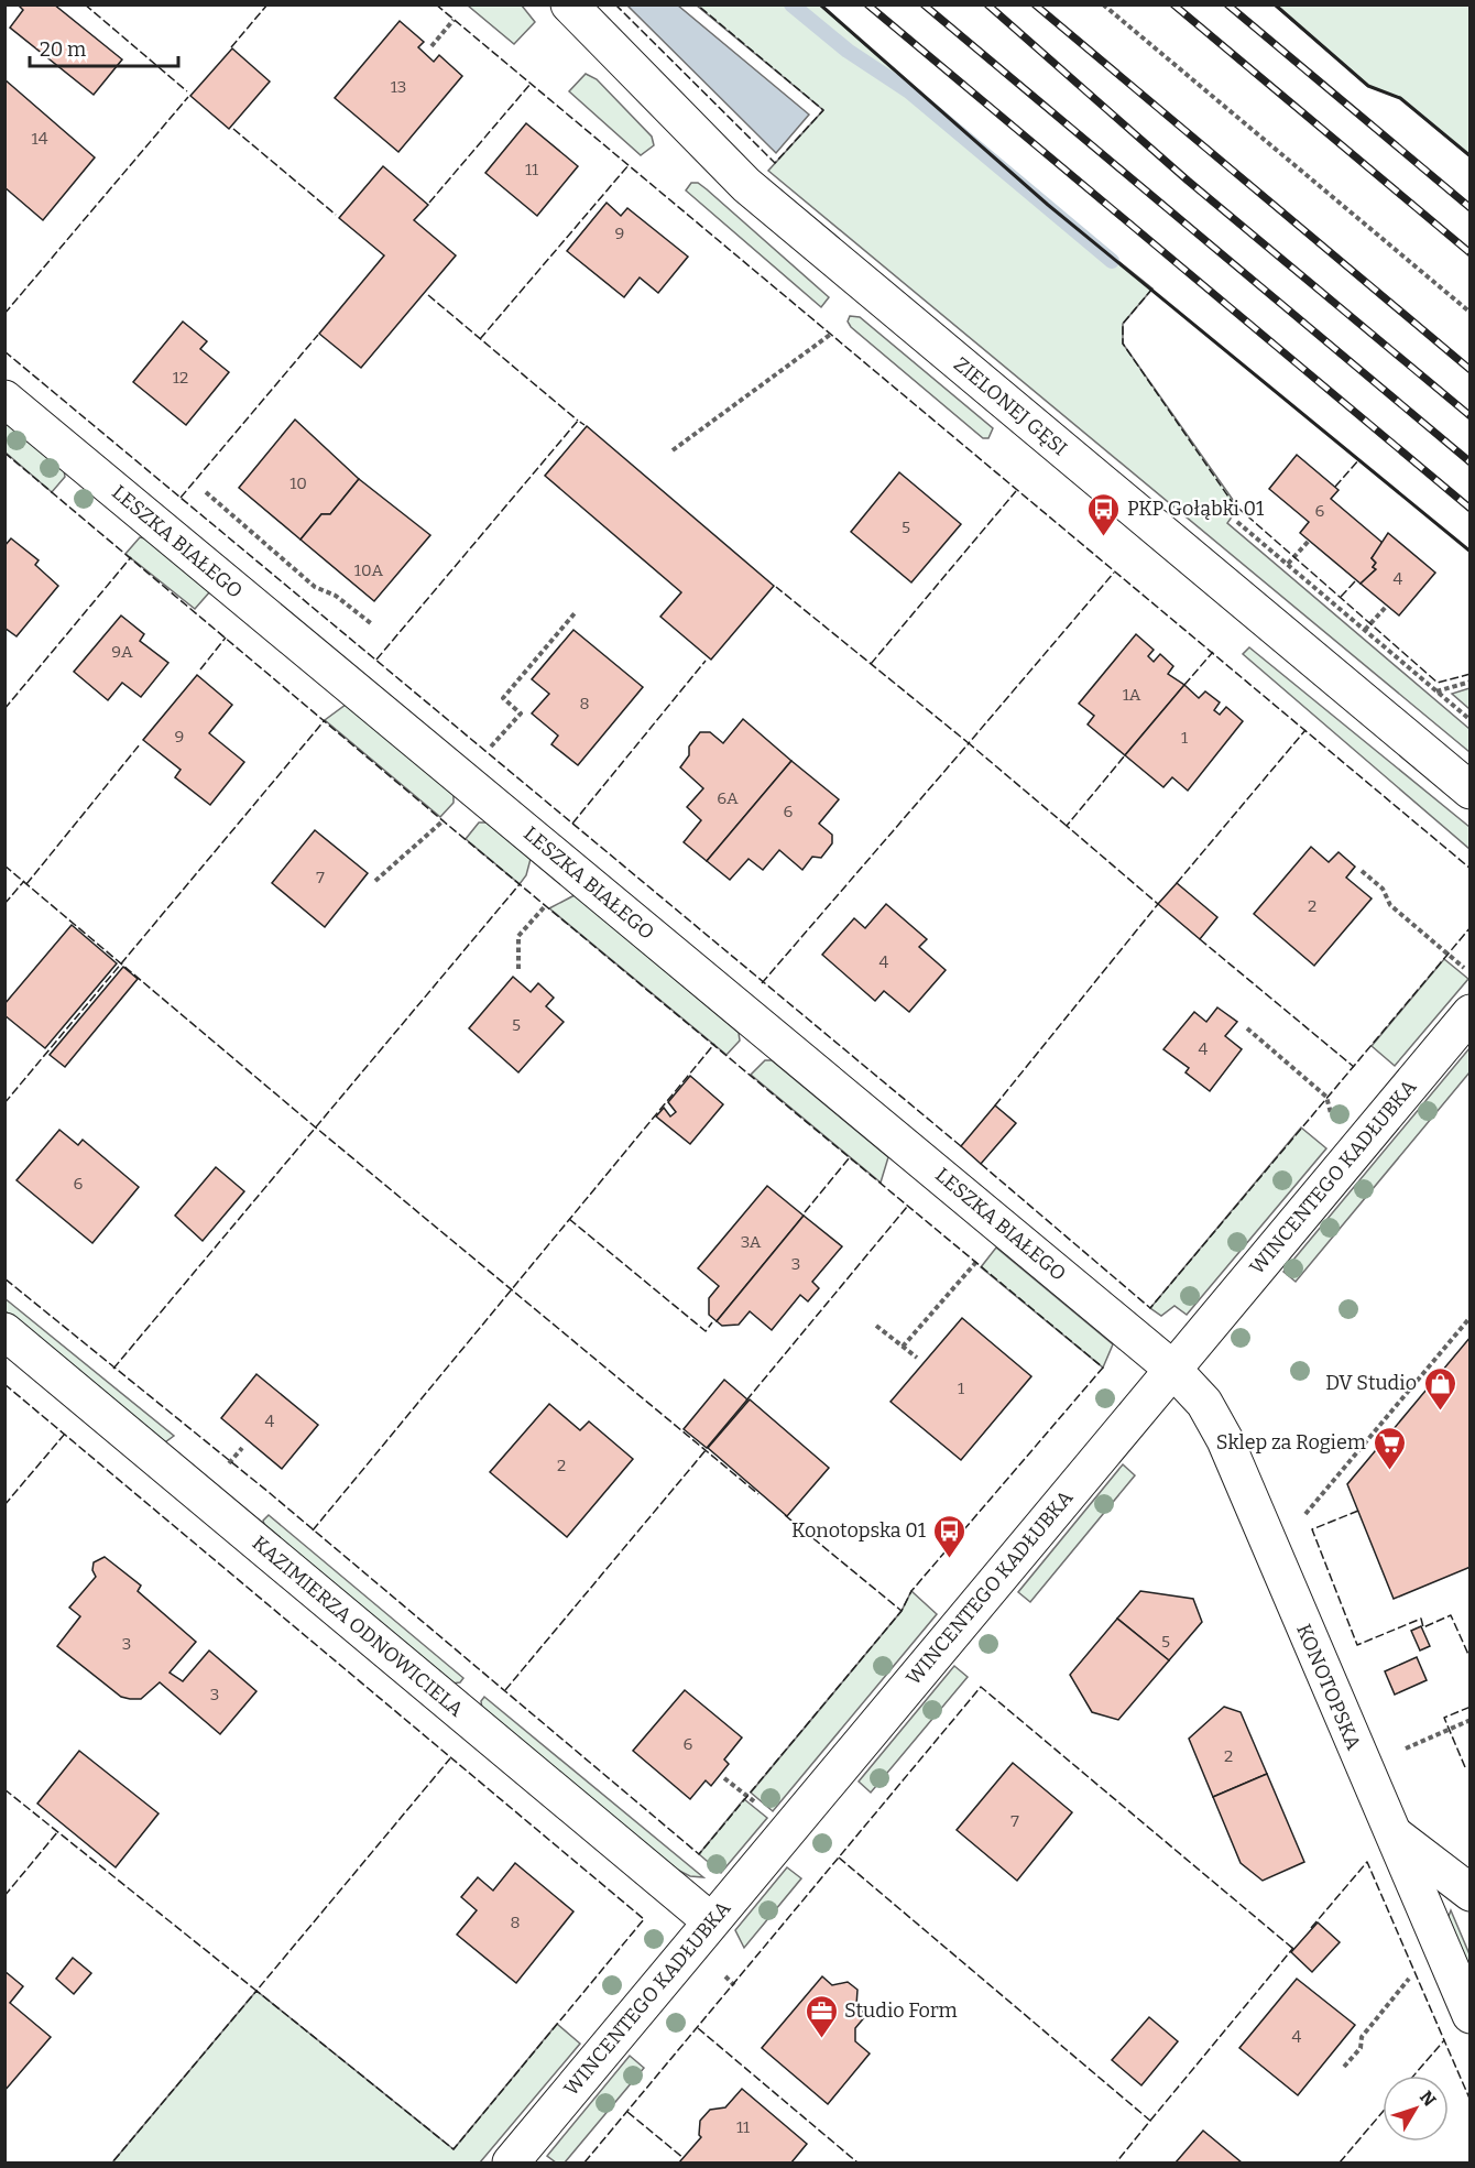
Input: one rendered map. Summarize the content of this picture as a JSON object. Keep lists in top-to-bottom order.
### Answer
{
  "streets": {
    "street": [
      "ZIELONEJ GĘSI",
      "LESZKA BIAŁEGO",
      "WINCENTEGO KADŁUBKA",
      "KAZIMIERZA ODNOWICIELA",
      "KONOTOPSKA"
    ]
  },
  "crossings": [
    ["LESZKA BIAŁEGO", "WINCENTEGO KADŁUBKA"],
    ["LESZKA BIAŁEGO", "KONOTOPSKA"],
    ["WINCENTEGO KADŁUBKA", "KAZIMIERZA ODNOWICIELA"],
    ["WINCENTEGO KADŁUBKA", "KONOTOPSKA"]
  ],
  "places": {
    "bus stop": ["PKP Gołąbki 01", "Konotopska 01"],
    "shop": ["DV Studio"],
    "supermarket": ["Sklep za Rogiem"],
    "office": ["Studio Form"]
  },
  "house_numbers": [
    "13",
    "14",
    "11",
    "9",
    "12",
    "10",
    "6",
    "5",
    "10A",
    "4",
    "9A",
    "1A",
    "8",
    "9",
    "1",
    "6A",
    "6",
    "7",
    "2",
    "4",
    "5",
    "4",
    "6",
    "3A",
    "3",
    "1",
    "4",
    "2",
    "5",
    "3",
    "3",
    "6",
    "2",
    "7",
    "8",
    "4",
    "11"
  ],
  "scale_bar": "20 m",
  "north": "top right"
}
